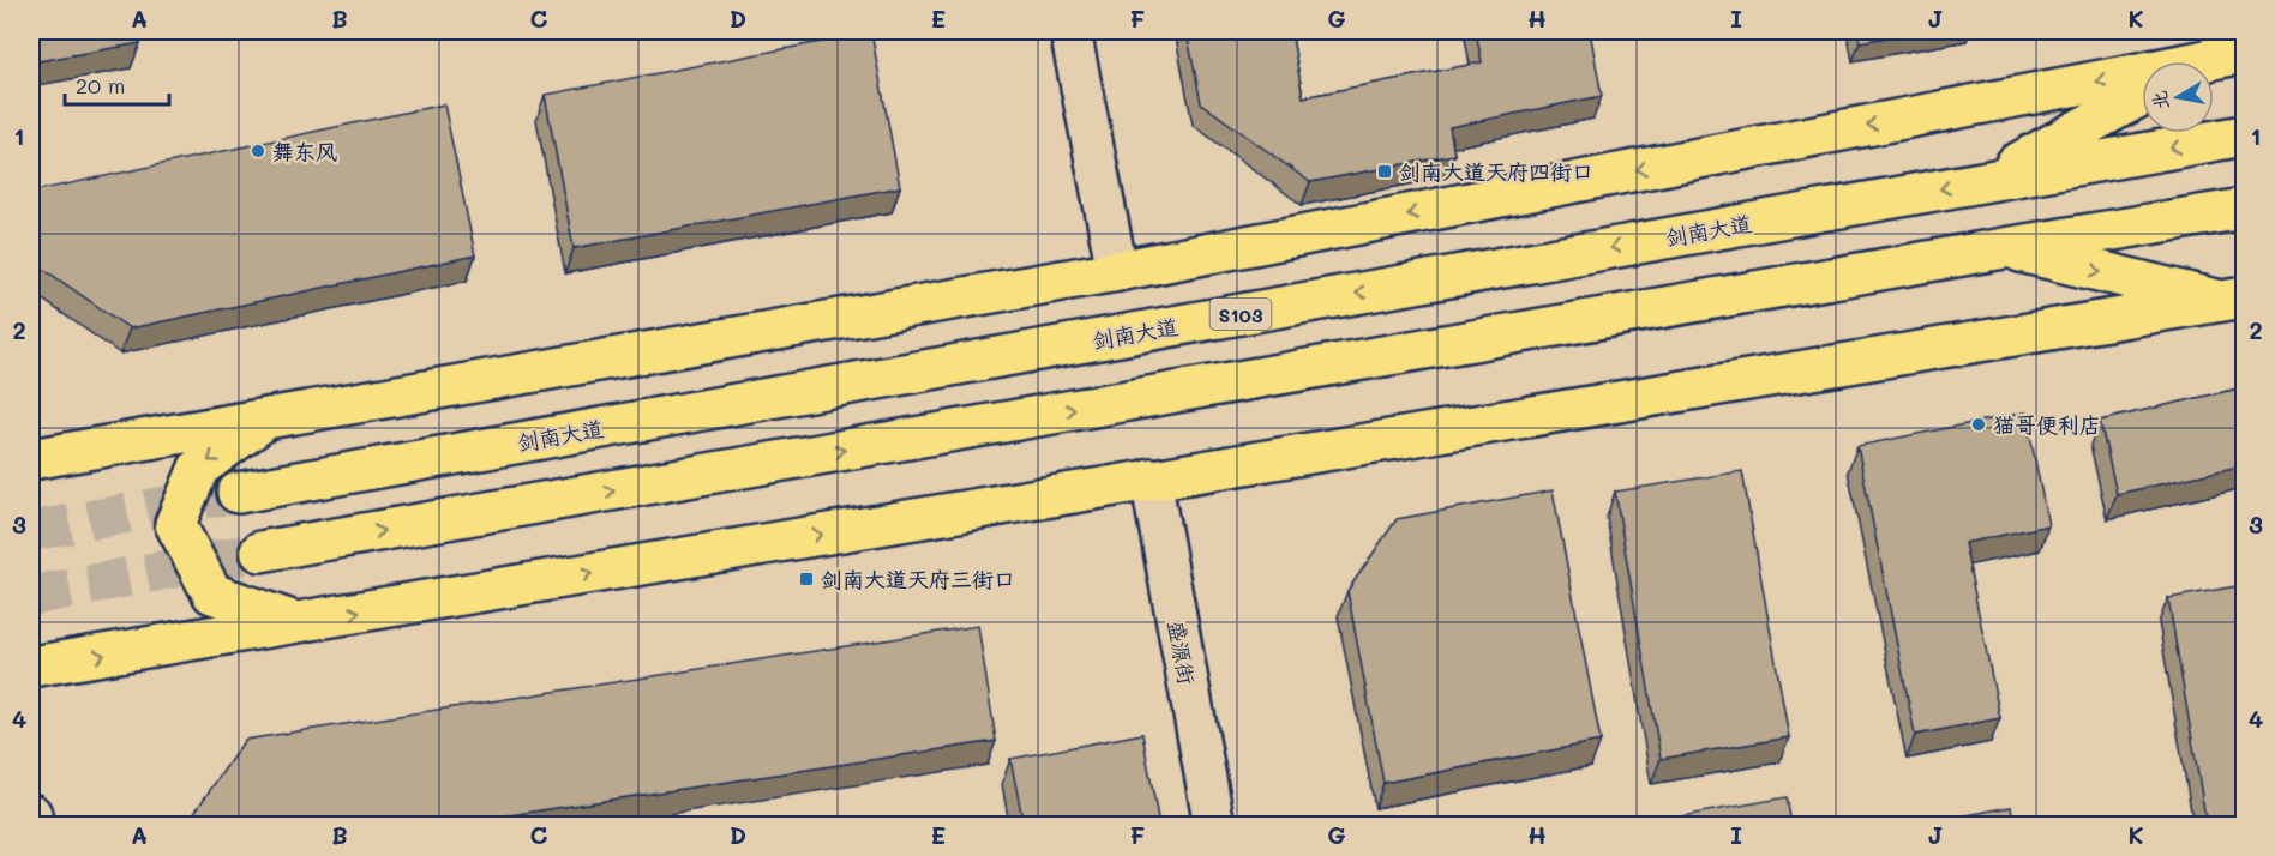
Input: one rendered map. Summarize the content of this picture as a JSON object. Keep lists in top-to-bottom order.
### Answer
{
  "streets": {
    "main road": ["剑南大道", "S103"],
    "street": ["盛源街"]
  },
  "places": {
    "other": ["舞东风", "猫哥便利店"],
    "transit": ["剑南大道天府四街口", "剑南大道天府三街口"]
  },
  "scale_bar": "20 m",
  "north": "left",
  "grid": {
    "columns": [
      "A",
      "B",
      "C",
      "D",
      "E",
      "F",
      "G",
      "H",
      "I",
      "J",
      "K"
    ],
    "rows": [
      "1",
      "2",
      "3",
      "4"
    ]
  }
}
